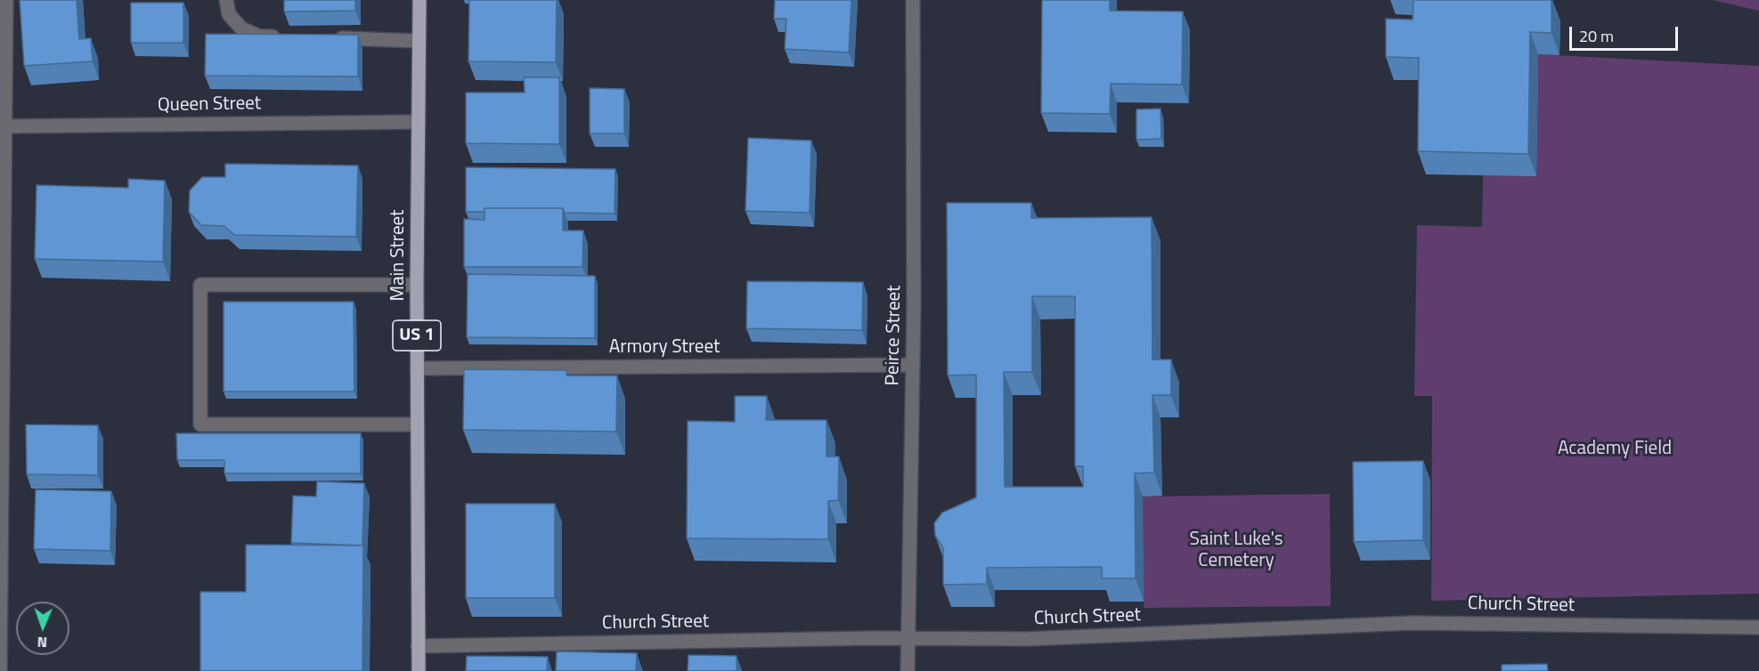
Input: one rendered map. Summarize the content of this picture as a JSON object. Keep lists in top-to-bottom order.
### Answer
{
  "streets": {
    "main road": ["Main Street", "US 1"],
    "street": [
      "Queen Street",
      "Peirce Street",
      "Armory Street",
      "Church Street"
    ]
  },
  "crossings": [
    ["Queen Street", "Main Street"],
    ["Main Street", "Armory Street"],
    ["Main Street", "Church Street"],
    ["Peirce Street", "Armory Street"],
    ["Peirce Street", "Church Street"]
  ],
  "parks": ["Academy Field", "Saint Luke's Cemetery"],
  "scale_bar": "20 m",
  "north": "bottom"
}
